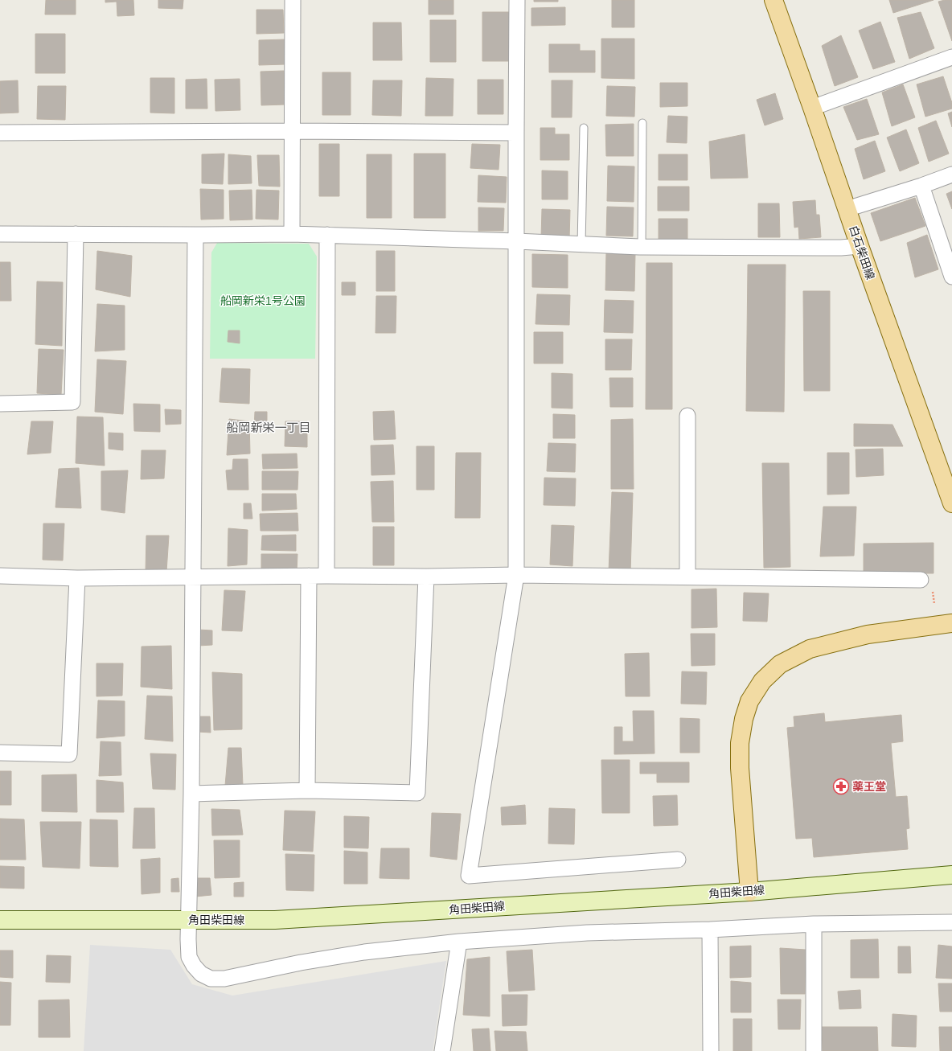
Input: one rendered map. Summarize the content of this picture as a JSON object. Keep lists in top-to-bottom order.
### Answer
{
  "streets": {
    "main road": ["白石柴田線", "角田柴田線"]
  },
  "districts": ["船岡新栄一丁目"],
  "parks": ["船岡新栄1号公園"],
  "places": {
    "pharmacy": ["薬王堂"]
  }
}
